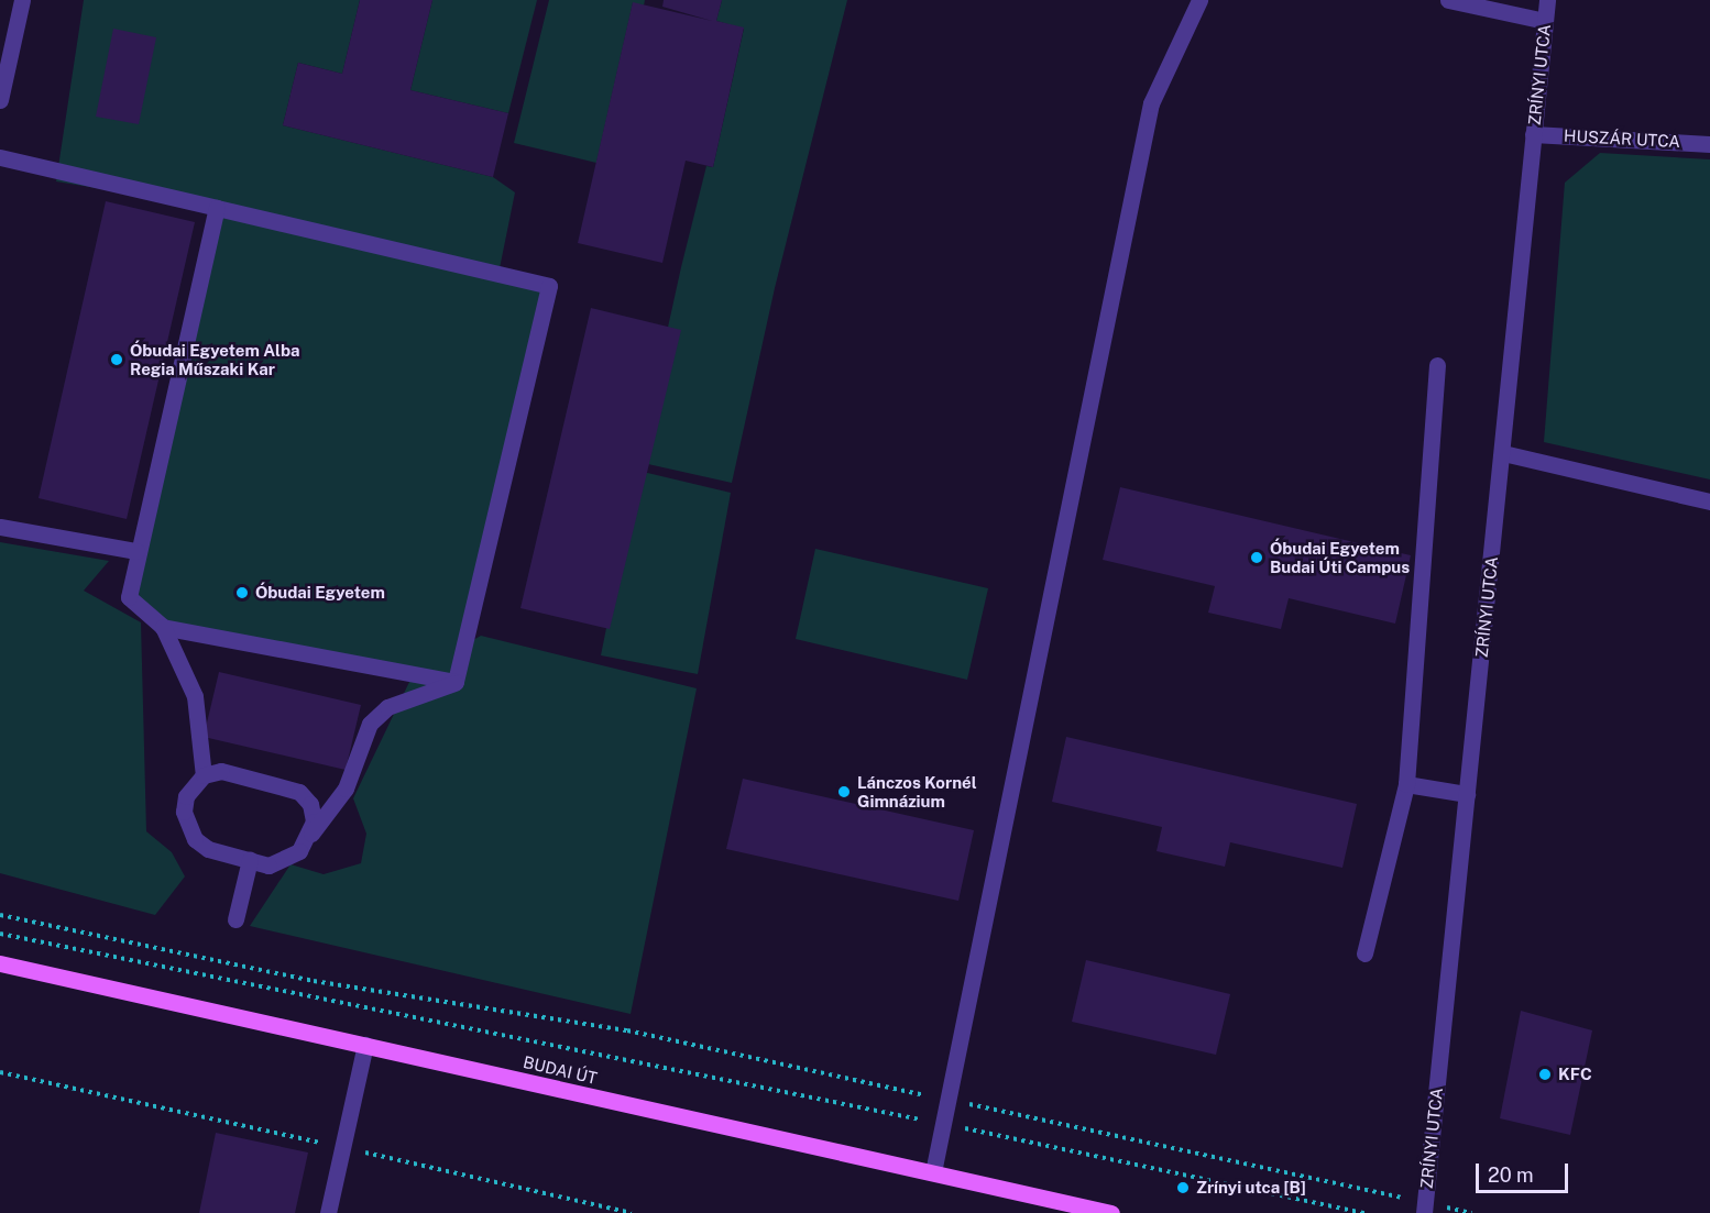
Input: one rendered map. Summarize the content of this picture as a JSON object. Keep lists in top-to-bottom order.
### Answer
{
  "streets": {
    "main road": ["BUDAI ÚT"],
    "street": ["ZRÍNYI UTCA", "HUSZÁR UTCA"]
  },
  "crossings": [
    ["ZRÍNYI UTCA", "HUSZÁR UTCA"]
  ],
  "places": [
    "Óbudai Egyetem Alba Regia Műszaki Kar",
    "Óbudai Egyetem Budai Úti Campus",
    "Óbudai Egyetem",
    "Lánczos Kornél Gimnázium",
    "KFC",
    "Zrínyi utca [B]"
  ],
  "scale_bar": "20 m"
}
